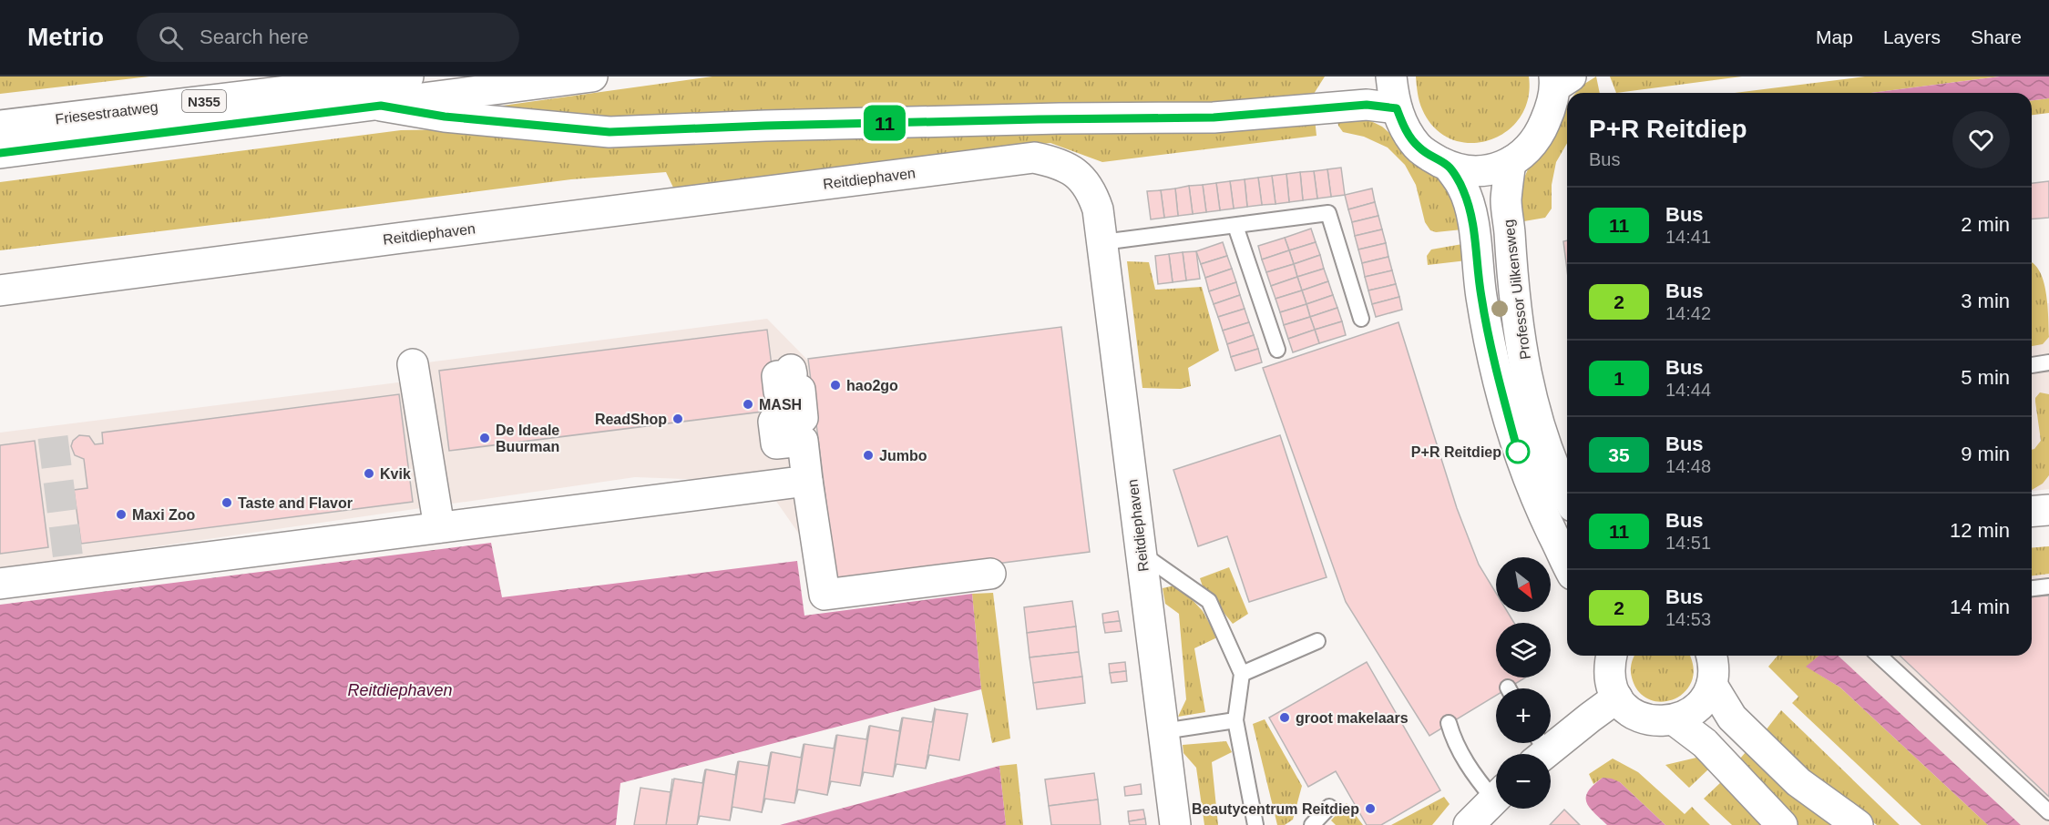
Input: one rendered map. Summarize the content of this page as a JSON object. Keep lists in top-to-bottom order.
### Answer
{
  "streets": {
    "street": [
      "N355",
      "Friesestraatweg",
      "Reitdiephaven",
      "Professor Uilkensweg"
    ]
  },
  "crossings": [
    ["N355", "Friesestraatweg"]
  ],
  "water": ["Reitdiephaven"],
  "places": [
    "hao2go",
    "MASH",
    "ReadShop",
    "De Ideale Buurman",
    "P+R Reitdiep",
    "Jumbo",
    "Kvik",
    "Taste and Flavor",
    "Maxi Zoo",
    "groot makelaars",
    "Beautycentrum Reitdiep"
  ],
  "lines": ["bus line 11"],
  "north": "bottom right",
  "page": {
    "header": "Metrio",
    "search": "Search here",
    "nav": ["Map", "Layers", "Share"],
    "on_map": "11",
    "heading": ["P+R Reitdiep", "Bus"],
    "list": [
      {
        "mark": "11",
        "name": "Bus",
        "note": "14:41",
        "value": "2 min"
      },
      {
        "mark": "2",
        "name": "Bus",
        "note": "14:42",
        "value": "3 min"
      },
      {
        "mark": "1",
        "name": "Bus",
        "note": "14:44",
        "value": "5 min"
      },
      {
        "mark": "35",
        "name": "Bus",
        "note": "14:48",
        "value": "9 min"
      },
      {
        "mark": "11",
        "name": "Bus",
        "note": "14:51",
        "value": "12 min"
      },
      {
        "mark": "2",
        "name": "Bus",
        "note": "14:53",
        "value": "14 min"
      }
    ],
    "map_buttons": ["+", "−"]
  }
}
